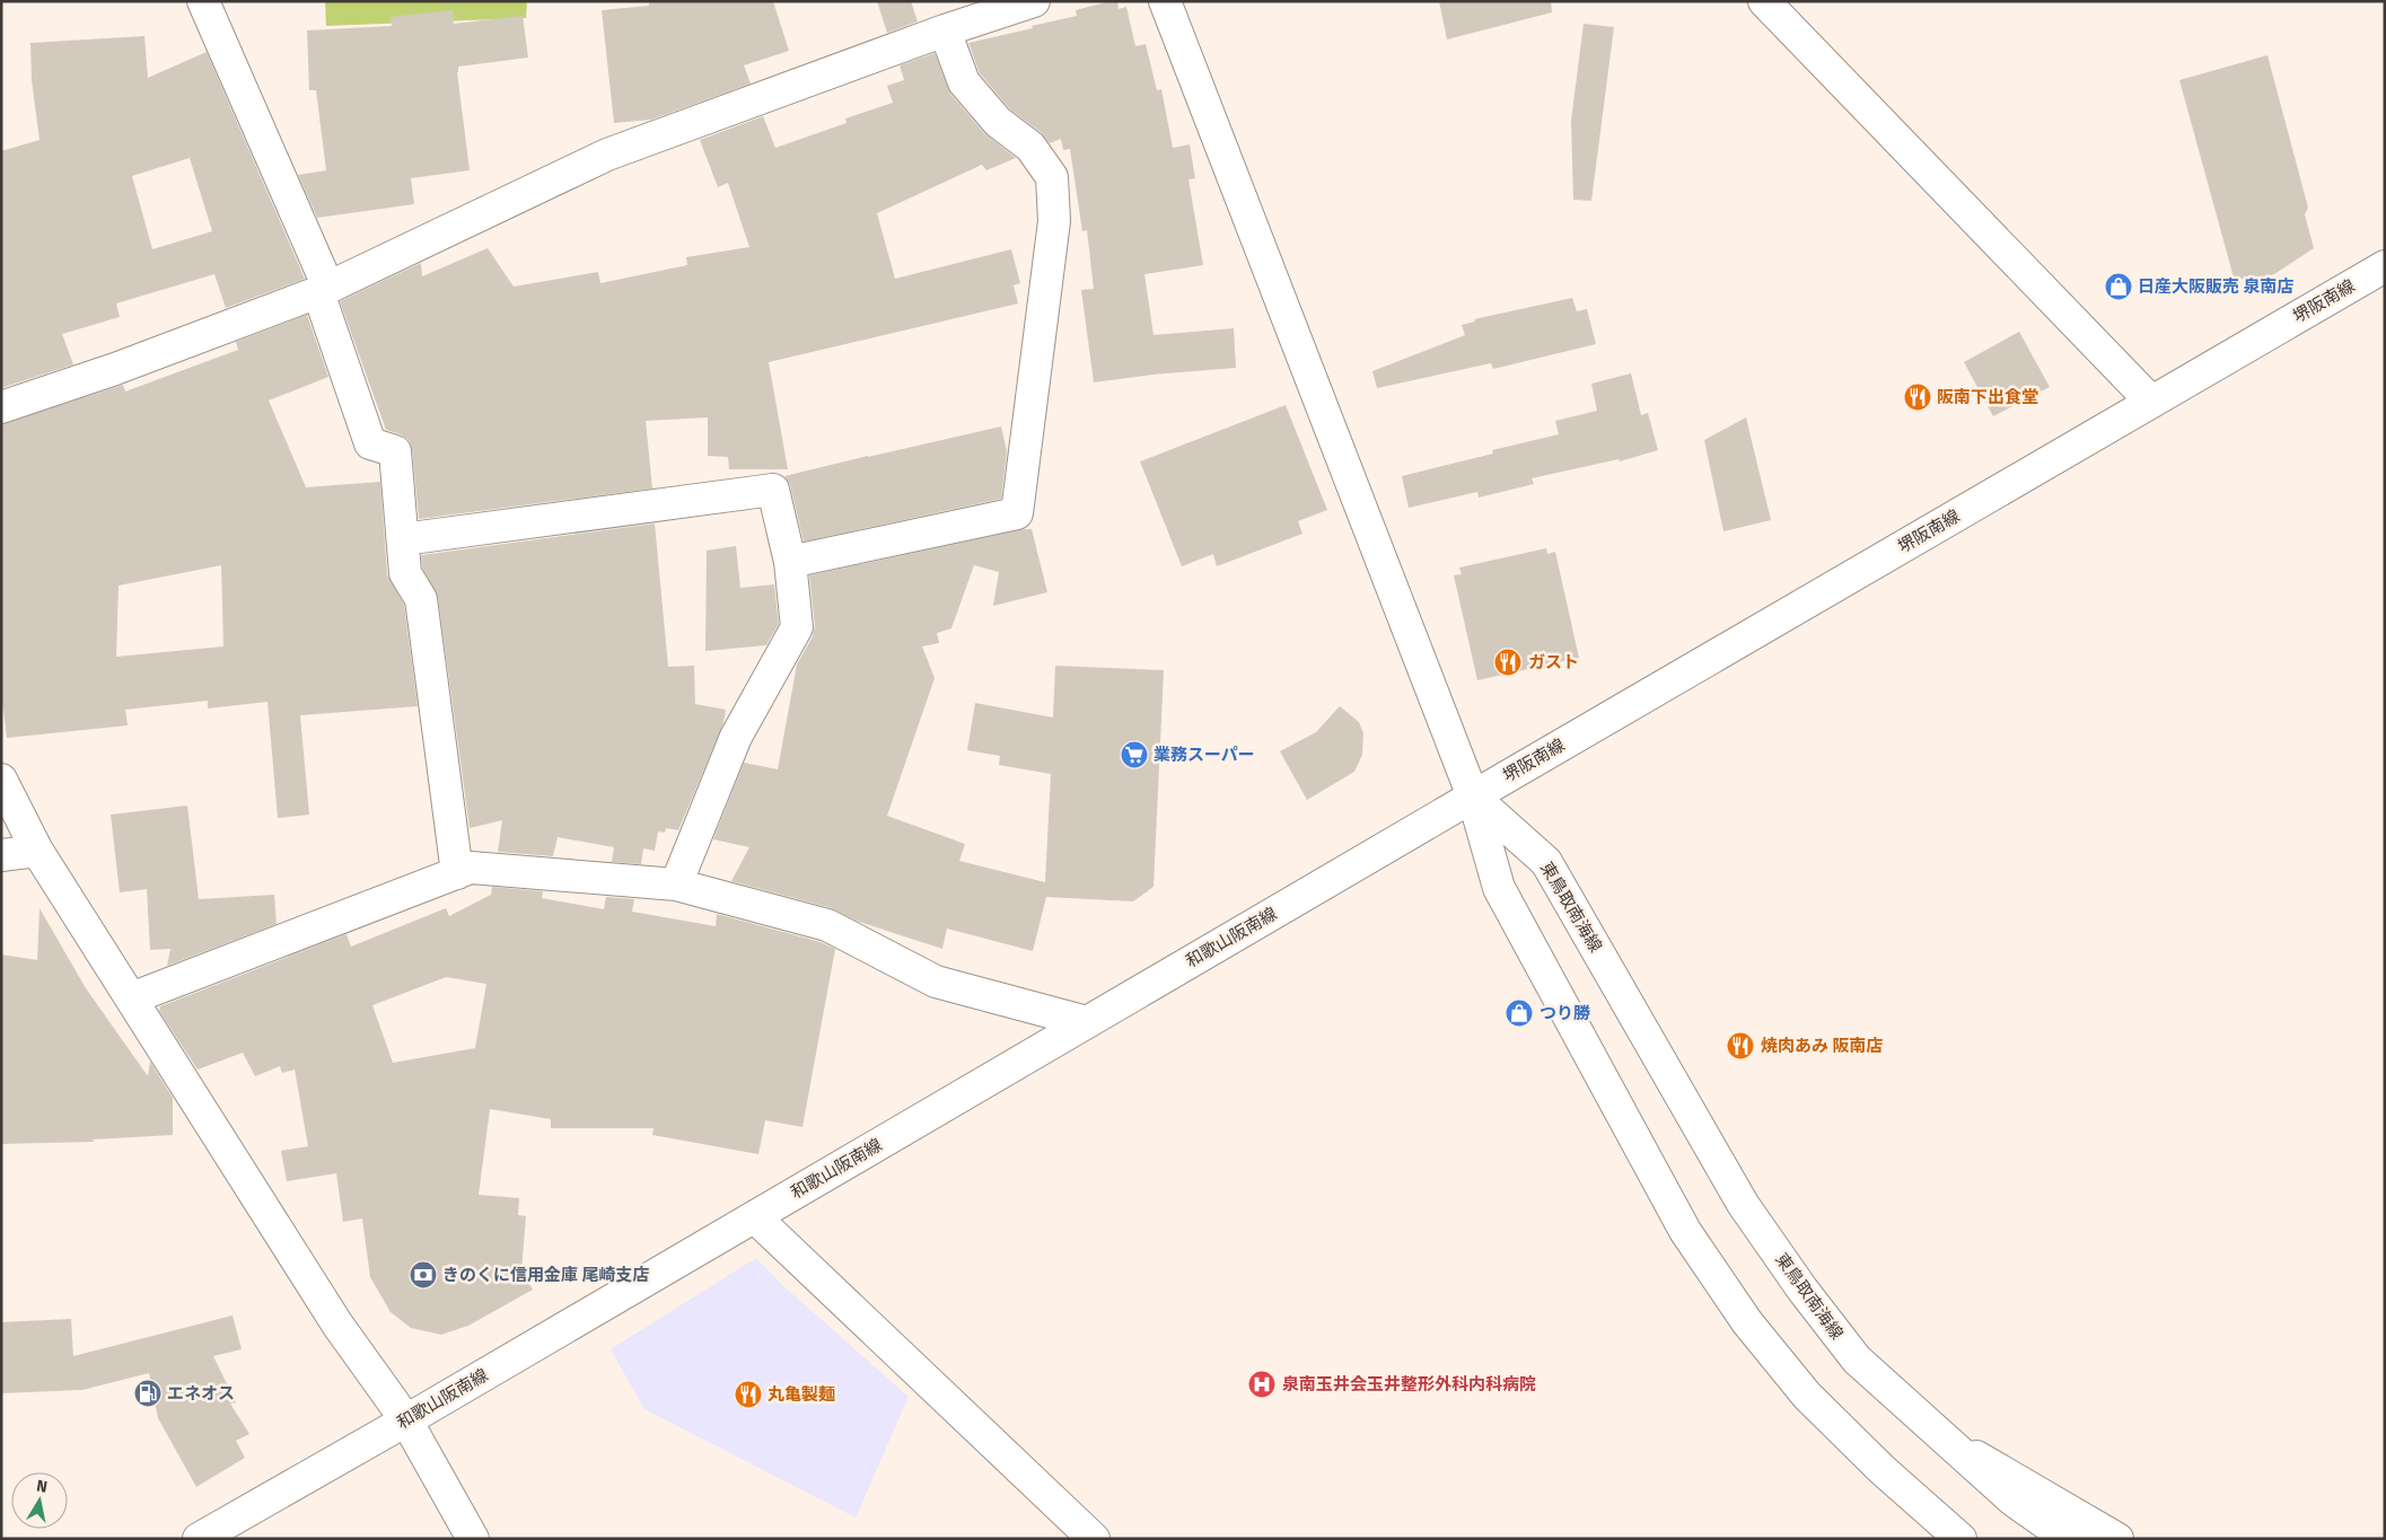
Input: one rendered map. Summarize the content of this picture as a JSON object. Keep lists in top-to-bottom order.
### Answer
{
  "streets": {
    "street": ["堺阪南線", "東鳥取南海線", "和歌山阪南線"]
  },
  "crossings": [
    ["堺阪南線", "東鳥取南海線"],
    ["堺阪南線", "和歌山阪南線"],
    ["東鳥取南海線", "和歌山阪南線"]
  ],
  "places": {
    "shop": ["日産大阪販売 泉南店", "つり勝"],
    "restaurant": [
      "阪南下出食堂",
      "ガスト",
      "焼肉あみ 阪南店",
      "丸亀製麺"
    ],
    "supermarket": ["業務スーパー"],
    "bank": ["きのくに信用金庫 尾崎支店"],
    "hospital": ["泉南玉井会玉井整形外科内科病院"],
    "fuel station": ["エネオス"]
  },
  "north": "top"
}
